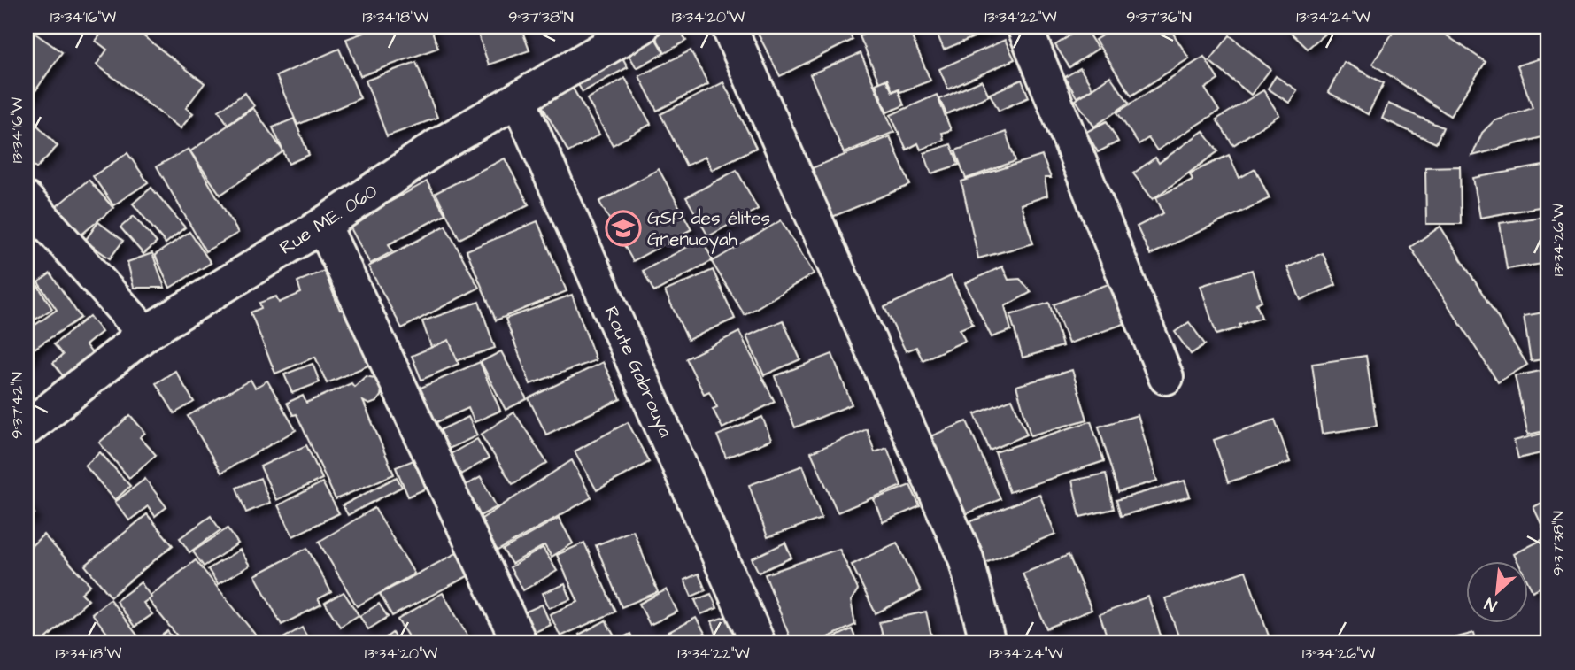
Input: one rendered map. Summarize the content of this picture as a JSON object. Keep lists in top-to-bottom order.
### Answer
{
  "streets": {
    "street": ["Rue ME. 060", "Route Gabrouya"]
  },
  "crossings": [
    ["Rue ME. 060", "Route Gabrouya"]
  ],
  "places": {
    "school or university": ["GSP des élites Gnenuoyah"]
  },
  "north": "bottom left",
  "coordinates": [
    "13°34'16\"W",
    "13°34'18\"W",
    "9°37'38\"N",
    "13°34'20\"W",
    "13°34'22\"W",
    "9°37'36\"N",
    "13°34'24\"W",
    "13°34'26\"W",
    "9°37'42\"N"
  ]
}
